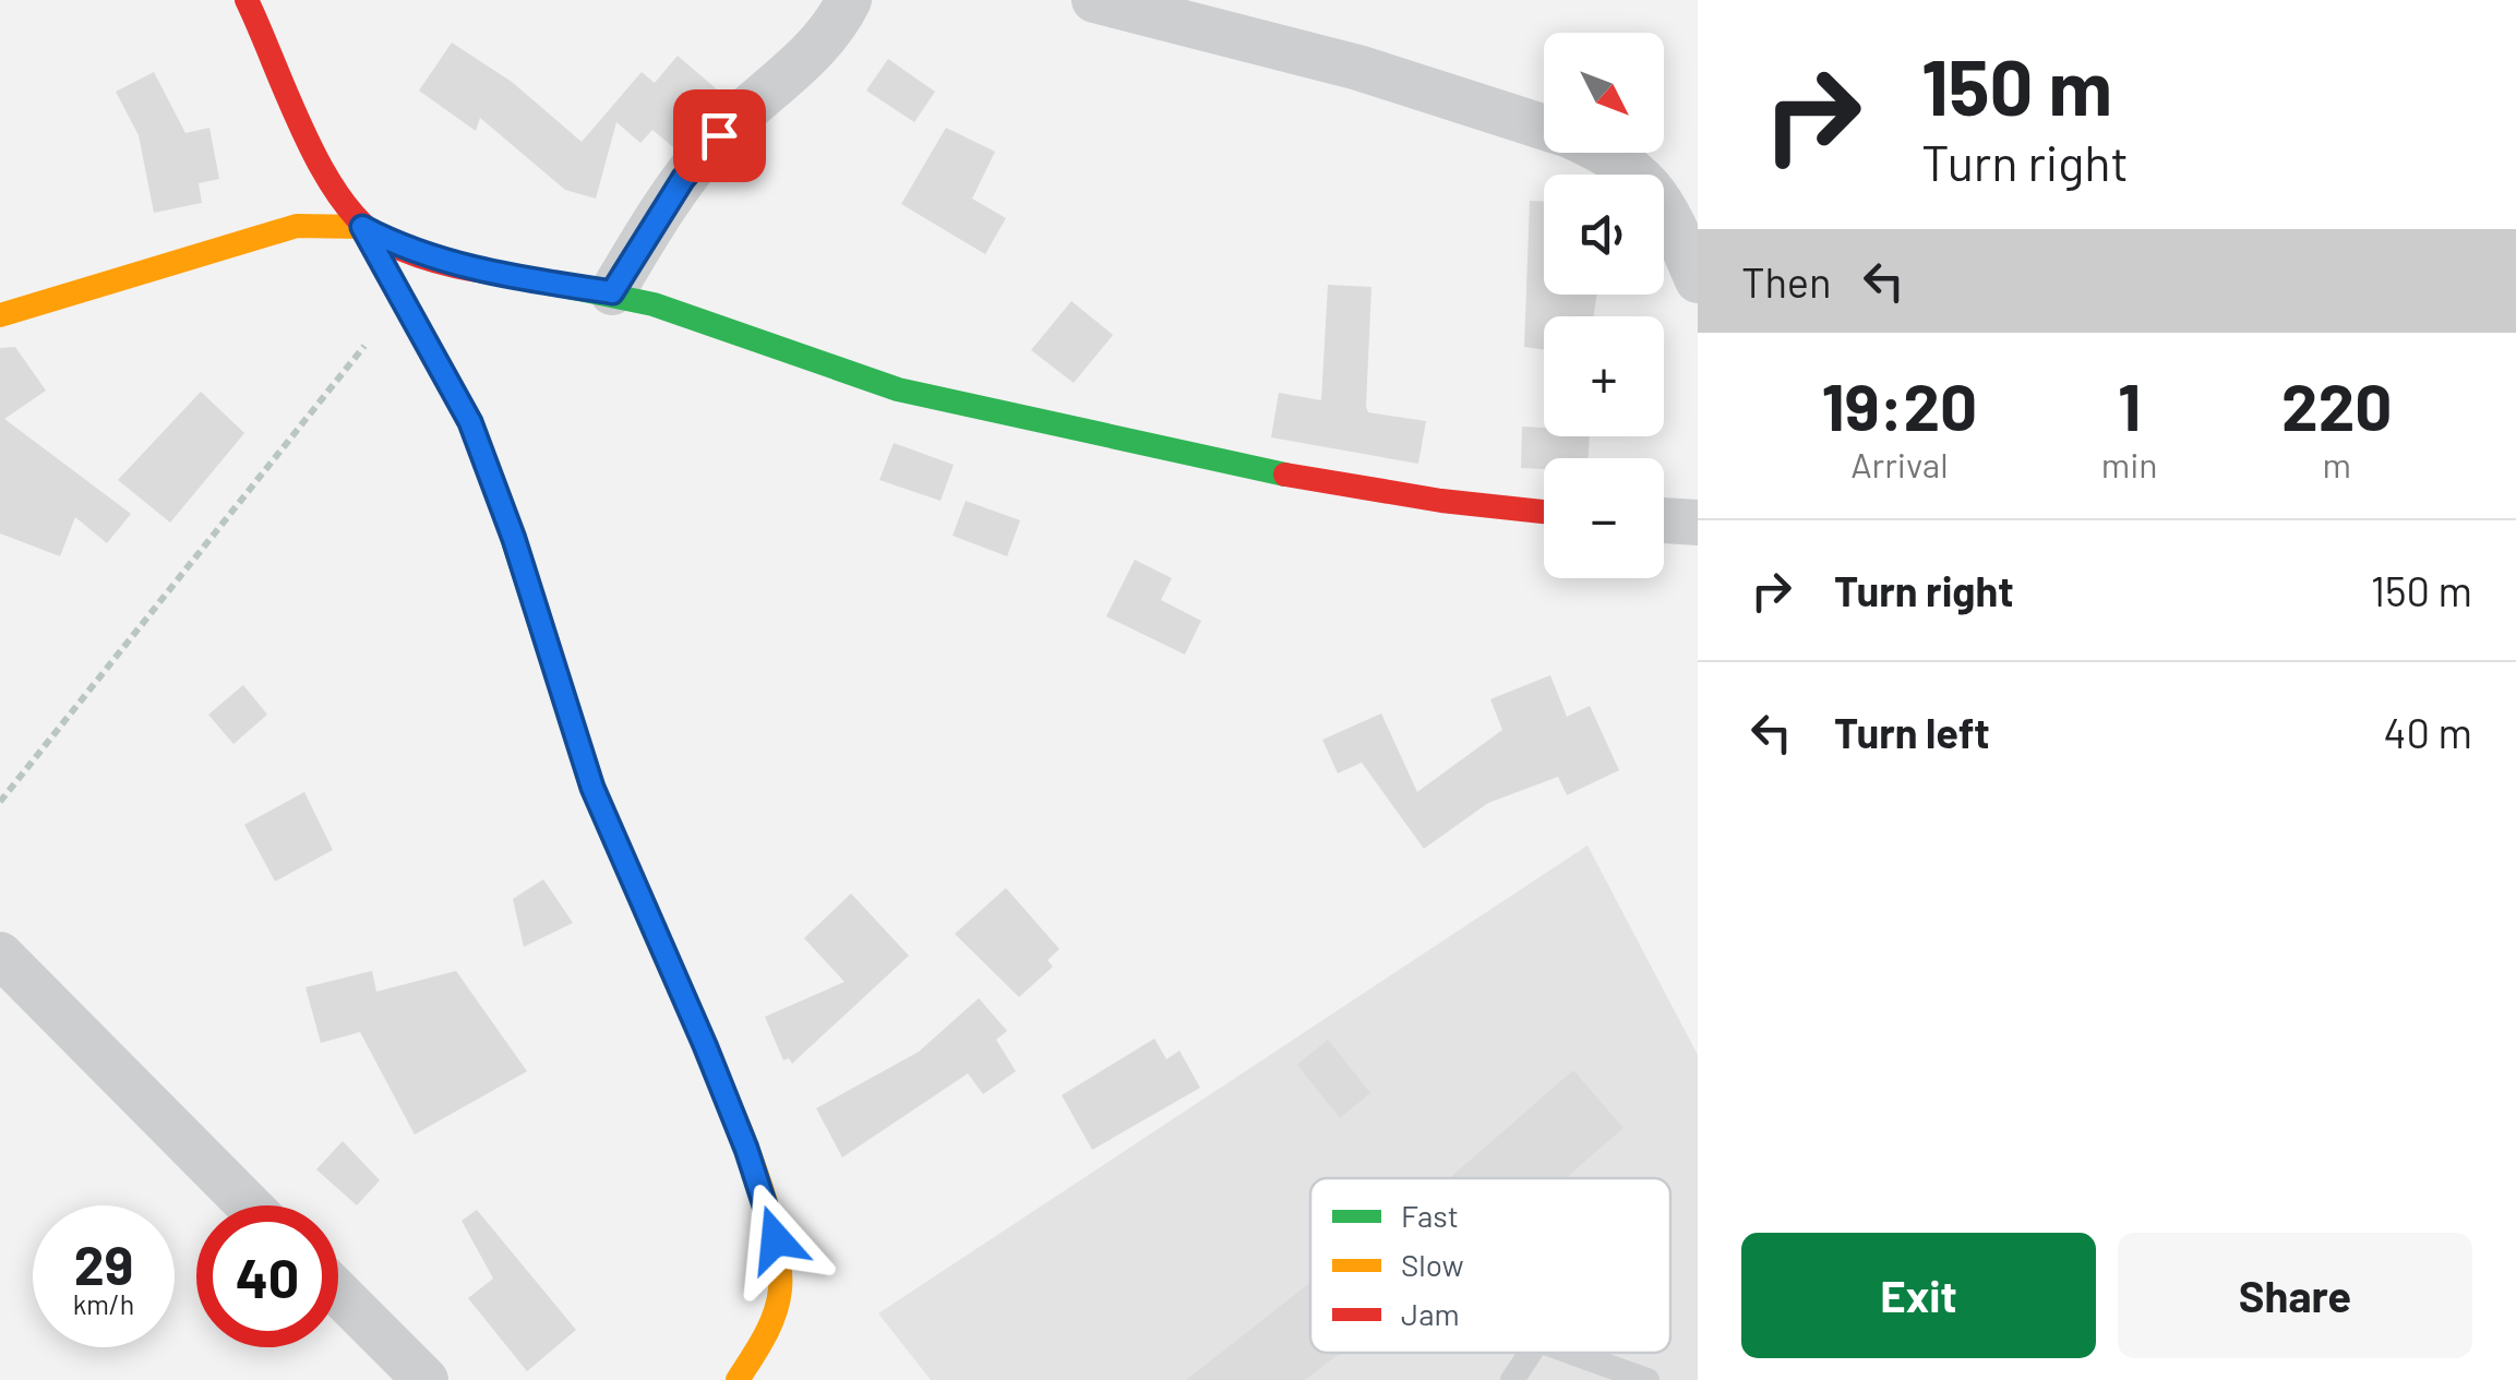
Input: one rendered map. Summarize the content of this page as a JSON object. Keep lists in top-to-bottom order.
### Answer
{
  "legend": ["Fast", "Slow", "Jam"],
  "north": "bottom right",
  "page": {
    "turn": ["150 m", "Turn right"],
    "map_buttons": ["+", "−"],
    "then": "Then",
    "eta": [
      "19:20",
      "Arrival",
      "1",
      "min",
      "220",
      "m"
    ],
    "list": [
      {
        "name": "Turn right",
        "value": "150 m"
      },
      {
        "name": "Turn left",
        "value": "40 m"
      }
    ],
    "speed": "29 km/h",
    "limit": "40",
    "buttons": ["Exit", "Share"]
  }
}
